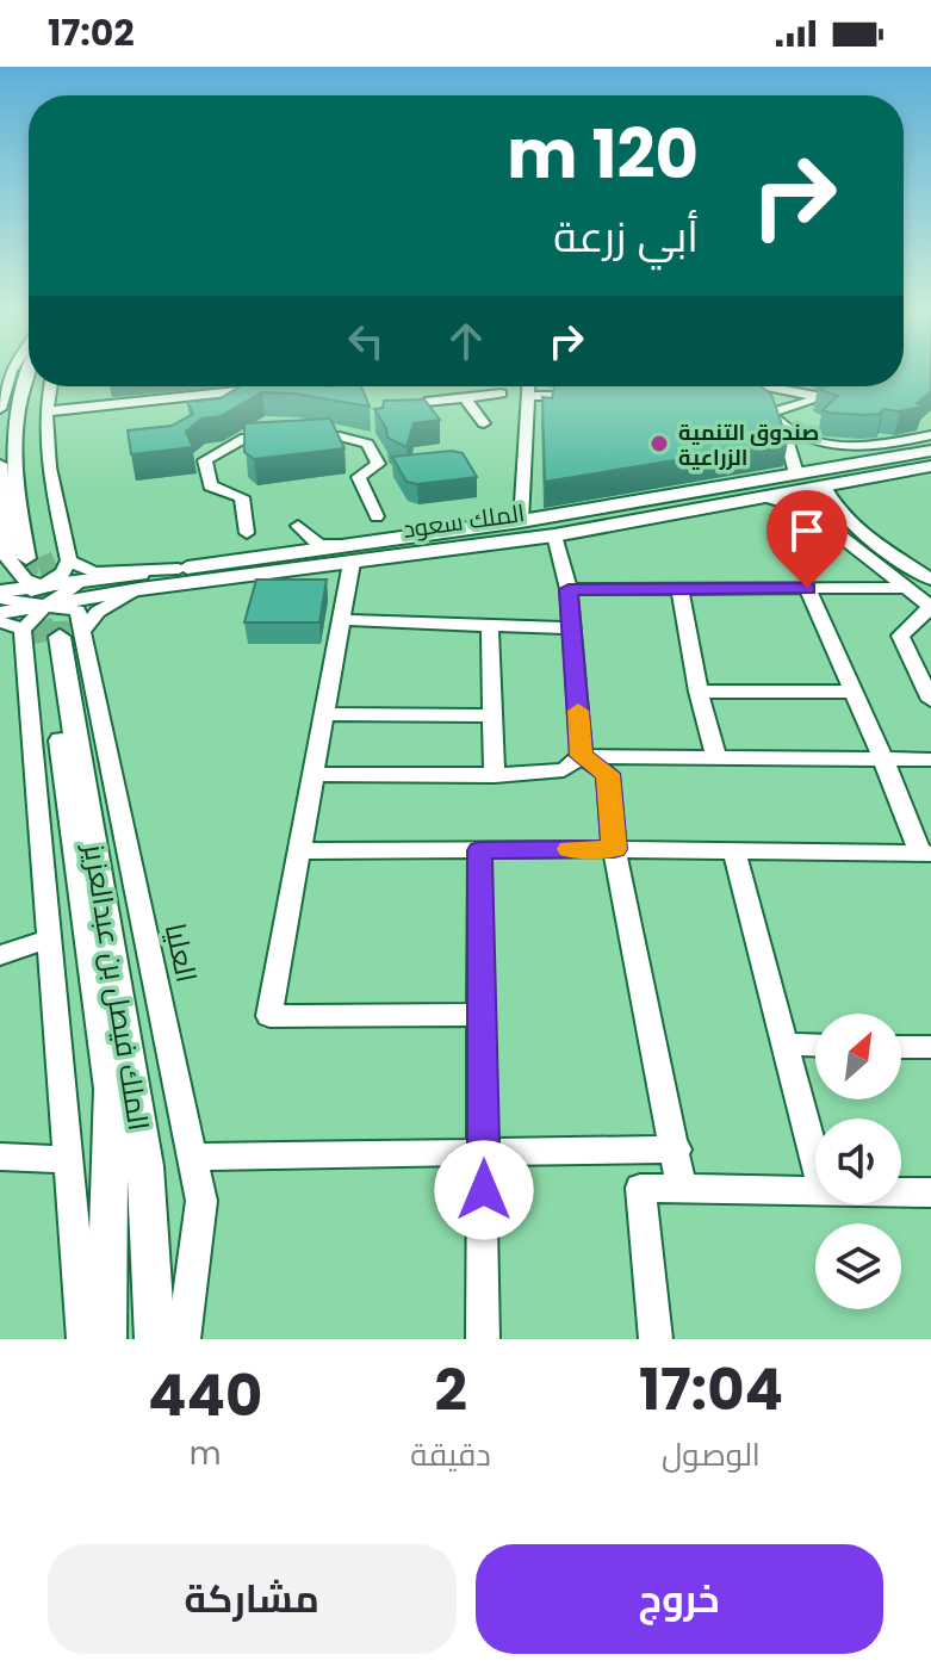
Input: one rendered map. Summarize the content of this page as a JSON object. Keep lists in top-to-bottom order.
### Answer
{
  "streets": {
    "main road": ["الملك سعود", "الملك فيصل بن عبدالعزيز"],
    "street": ["العليا"]
  },
  "crossings": [
    ["الملك سعود", "العليا"],
    ["الملك سعود", "الملك فيصل بن عبدالعزيز"],
    ["العليا", "الملك فيصل بن عبدالعزيز"]
  ],
  "places": ["صندوق التنمية الزراعية"],
  "north": "top right",
  "page": {
    "status": "17:02",
    "turn": ["120 m", "أبي زرعة"],
    "eta": [
      "17:04",
      "الوصول",
      "2",
      "دقيقة",
      "440",
      "m"
    ],
    "buttons": ["خروج", "مشاركة"]
  }
}
